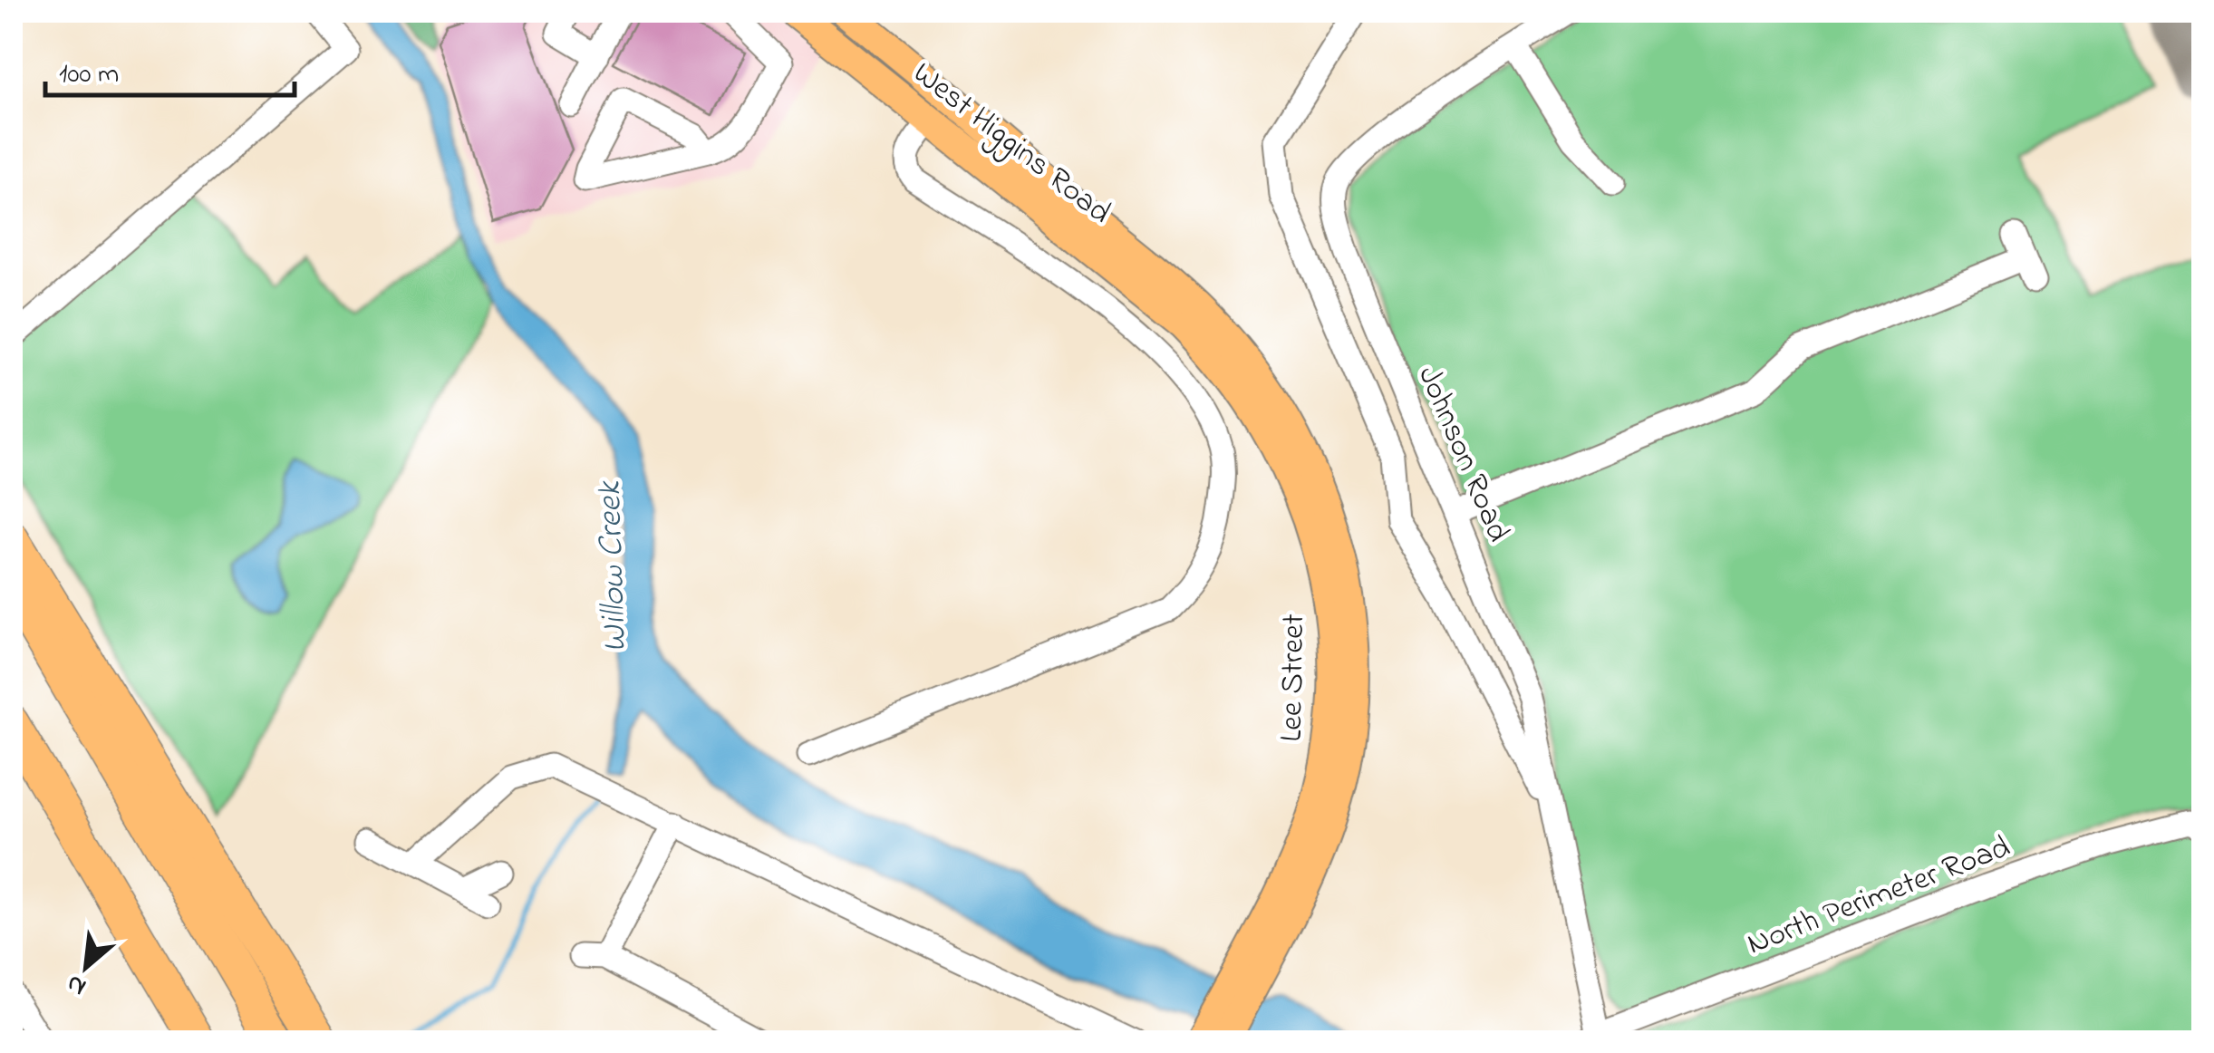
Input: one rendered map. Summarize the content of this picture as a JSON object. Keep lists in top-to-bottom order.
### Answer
{
  "streets": {
    "main road": ["West Higgins Road", "Lee Street"],
    "lane": ["Johnson Road", "North Perimeter Road"]
  },
  "crossings": [
    ["West Higgins Road", "Lee Street"],
    ["Johnson Road", "North Perimeter Road"]
  ],
  "water": ["Willow Creek"],
  "scale_bar": "100 m",
  "north": "bottom left"
}
